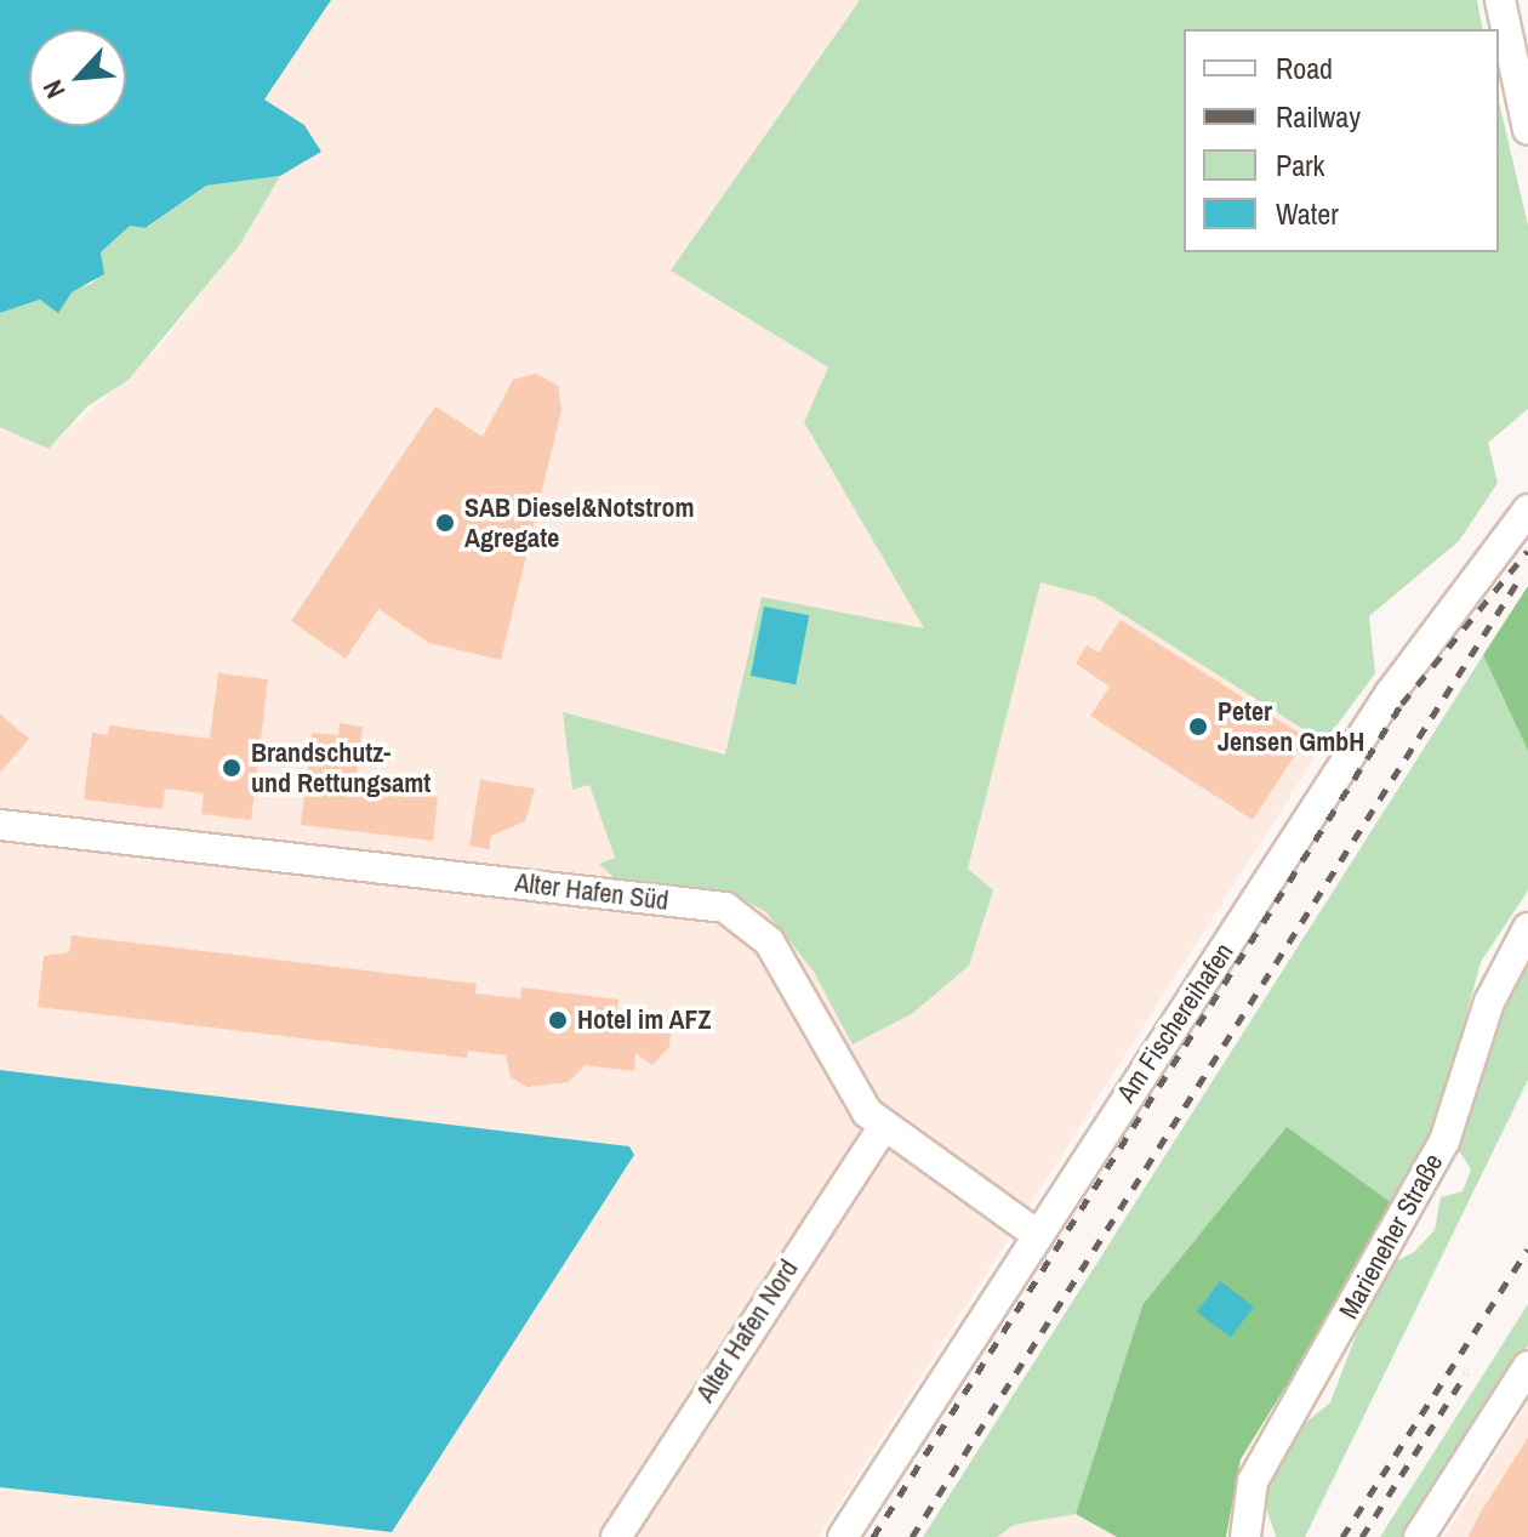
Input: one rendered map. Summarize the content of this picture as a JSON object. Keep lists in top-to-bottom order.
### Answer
{
  "streets": {
    "street": [
      "Alter Hafen Süd",
      "Am Fischereihafen",
      "Marieneher Straße",
      "Alter Hafen Nord"
    ]
  },
  "crossings": [
    ["Alter Hafen Süd", "Am Fischereihafen"],
    ["Alter Hafen Süd", "Alter Hafen Nord"]
  ],
  "places": [
    "SAB Diesel&Notstrom Agregate",
    "Peter Jensen GmbH",
    "Brandschutz- und Rettungsamt",
    "Hotel im AFZ"
  ],
  "legend": [
    "Road",
    "Railway",
    "Park",
    "Water"
  ],
  "north": "bottom left"
}
